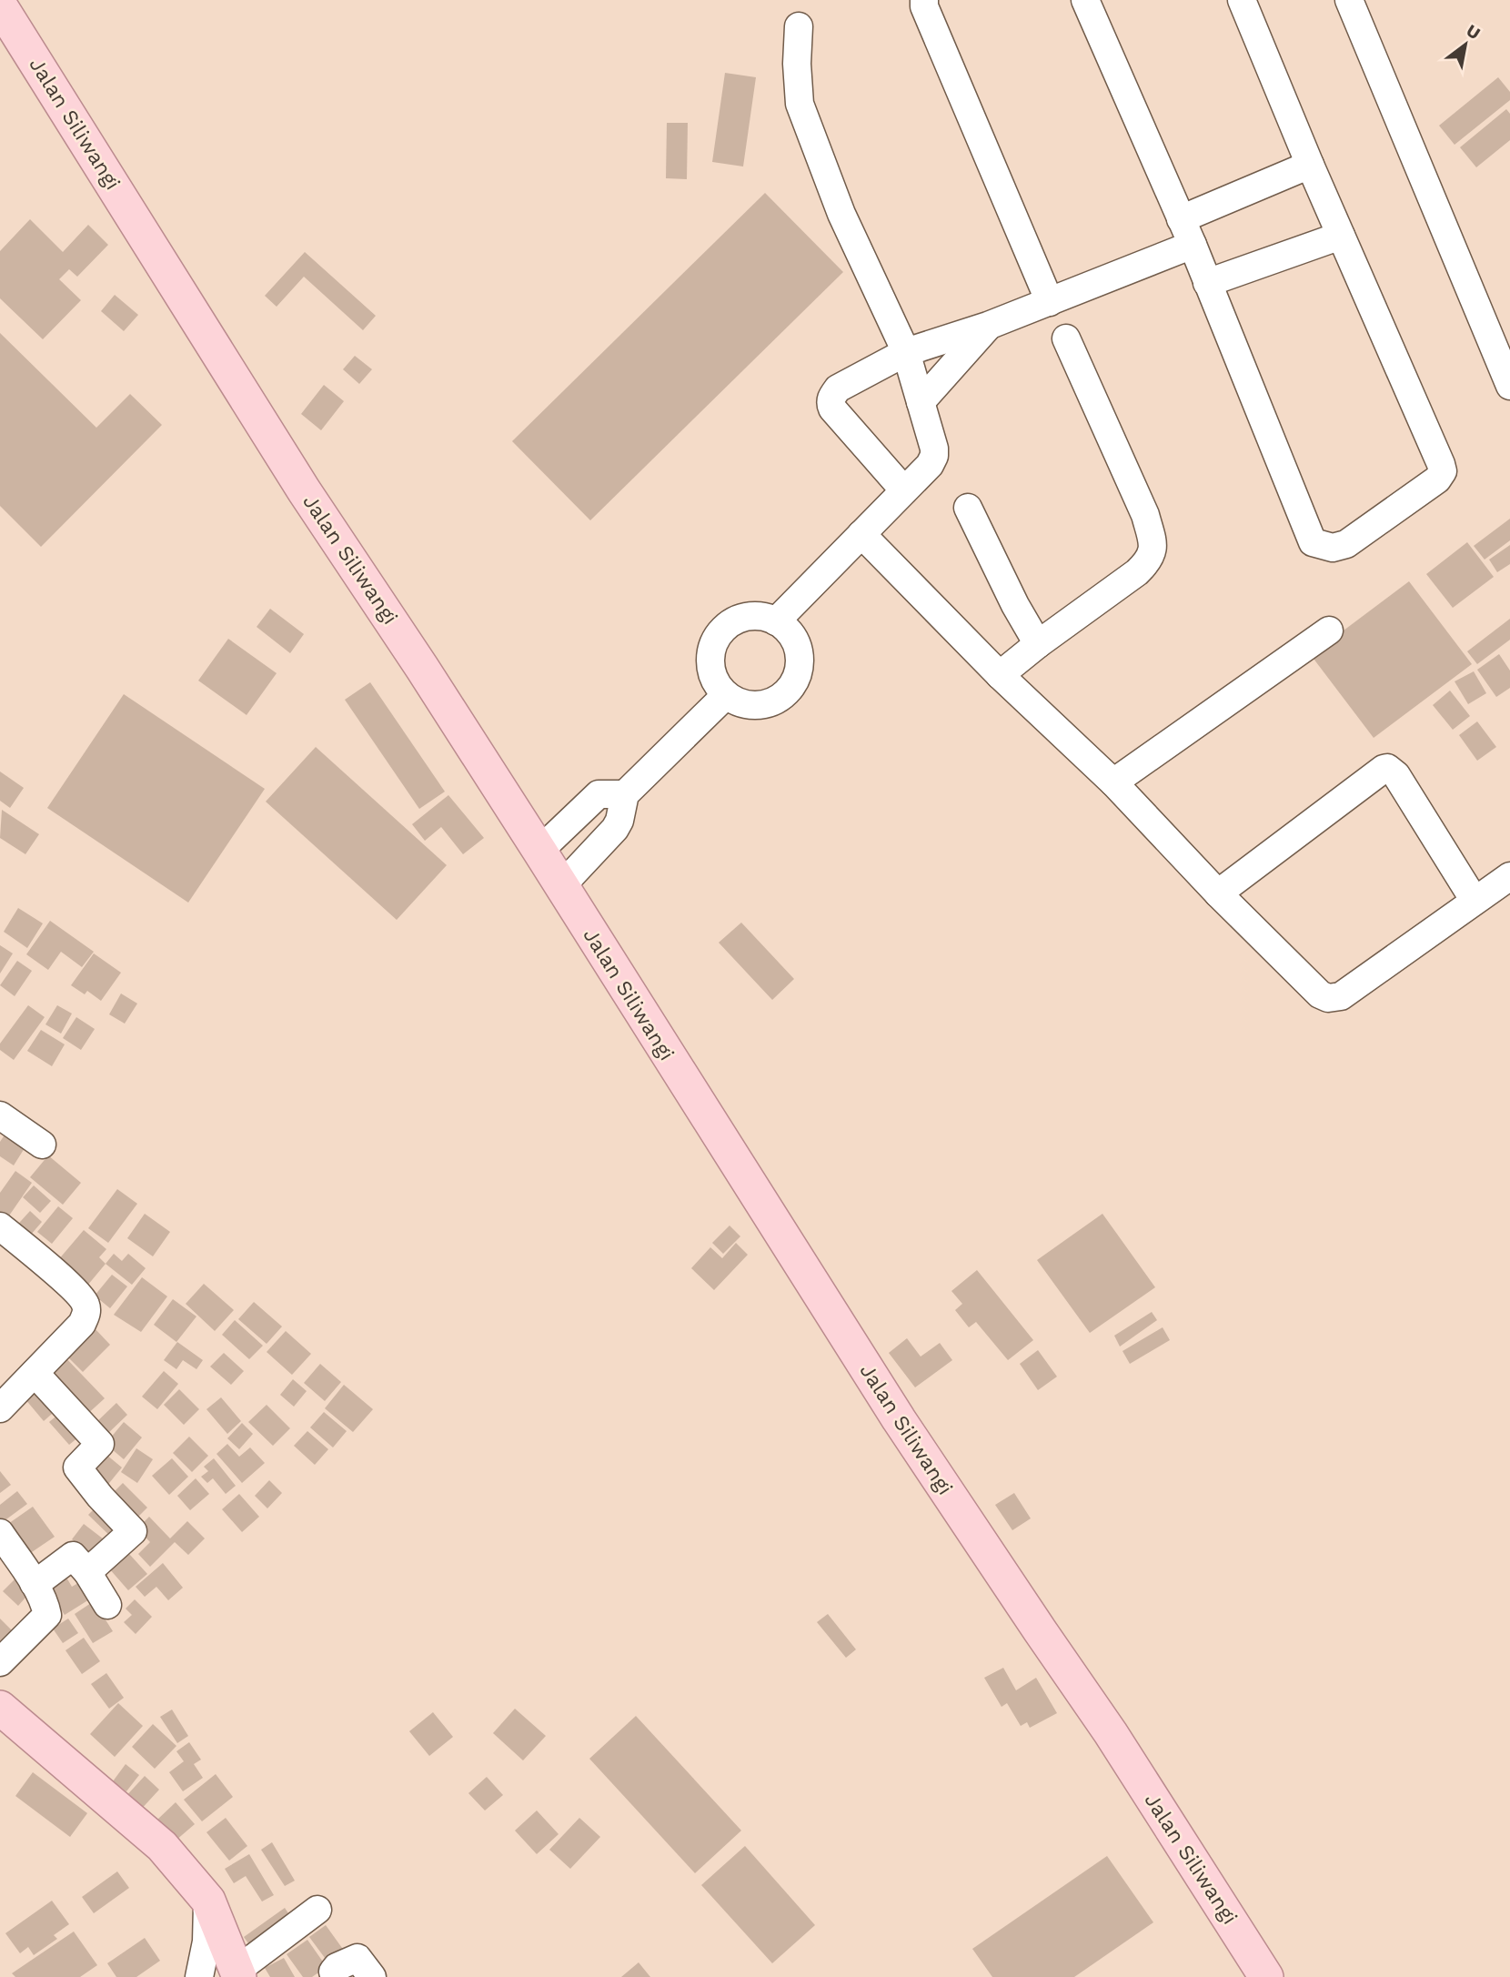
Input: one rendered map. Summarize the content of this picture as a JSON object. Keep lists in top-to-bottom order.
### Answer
{
  "streets": {
    "main road": ["Jalan Siliwangi"]
  },
  "north": "top right"
}
